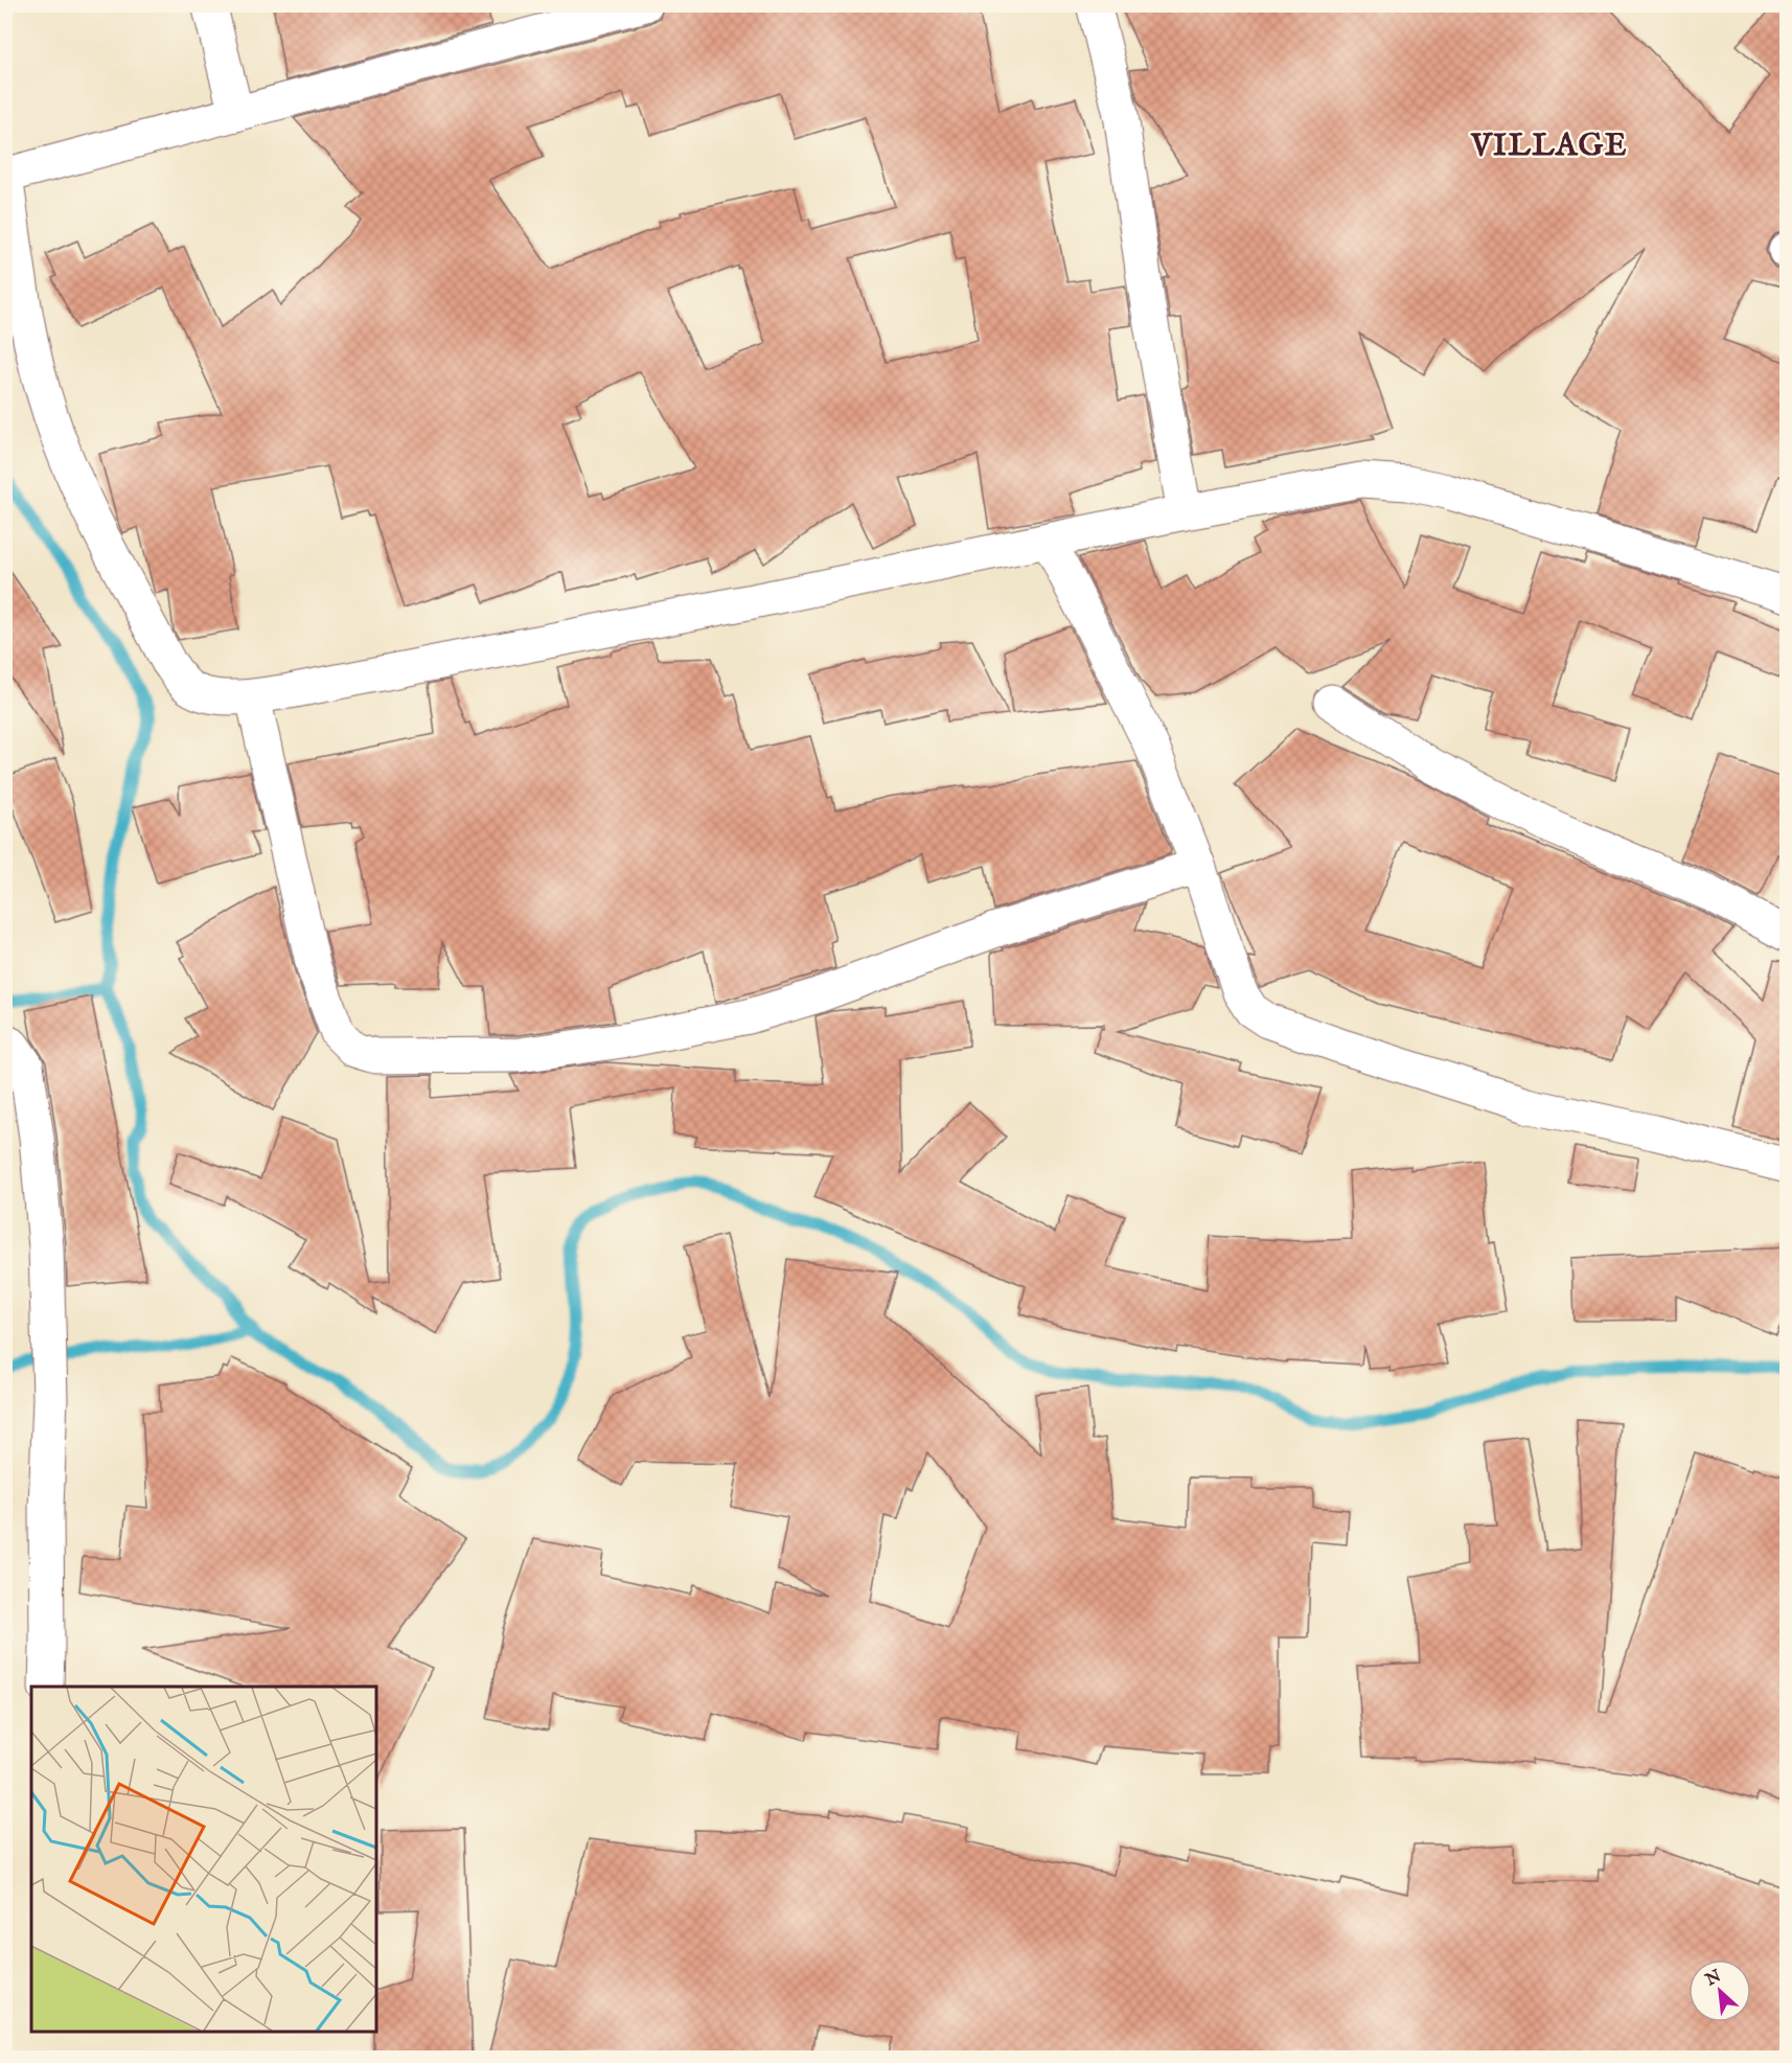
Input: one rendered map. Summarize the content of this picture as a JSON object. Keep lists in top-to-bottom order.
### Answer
{
  "districts": ["VILLAGE"],
  "north": "top left"
}
